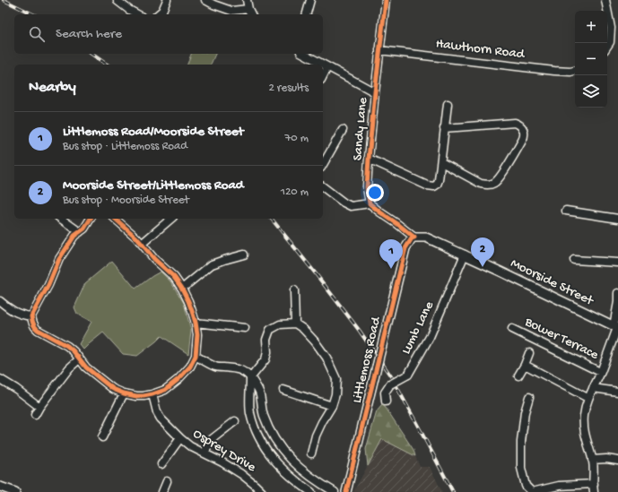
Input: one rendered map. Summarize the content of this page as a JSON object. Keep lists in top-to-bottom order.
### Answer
{
  "streets": {
    "street": [
      "Hawthorn Road",
      "Sandy Lane",
      "Moorside Street",
      "Lumb Lane",
      "Bower Terrace",
      "Littlemoss Road",
      "Osprey Drive"
    ]
  },
  "crossings": [
    ["Hawthorn Road", "Sandy Lane"],
    ["Moorside Street", "Lumb Lane"],
    ["Moorside Street", "Littlemoss Road"]
  ],
  "page": {
    "map_buttons": ["+", "−"],
    "search": "Search here",
    "heading": ["Nearby", "2 results"],
    "list": [
      {
        "mark": "1",
        "name": "Littlemoss Road/Moorside Street",
        "note": "Bus stop · Littlemoss Road",
        "value": "70 m"
      },
      {
        "mark": "2",
        "name": "Moorside Street/Littlemoss Road",
        "note": "Bus stop · Moorside Street",
        "value": "120 m"
      }
    ],
    "pins": ["2", "1"]
  }
}
